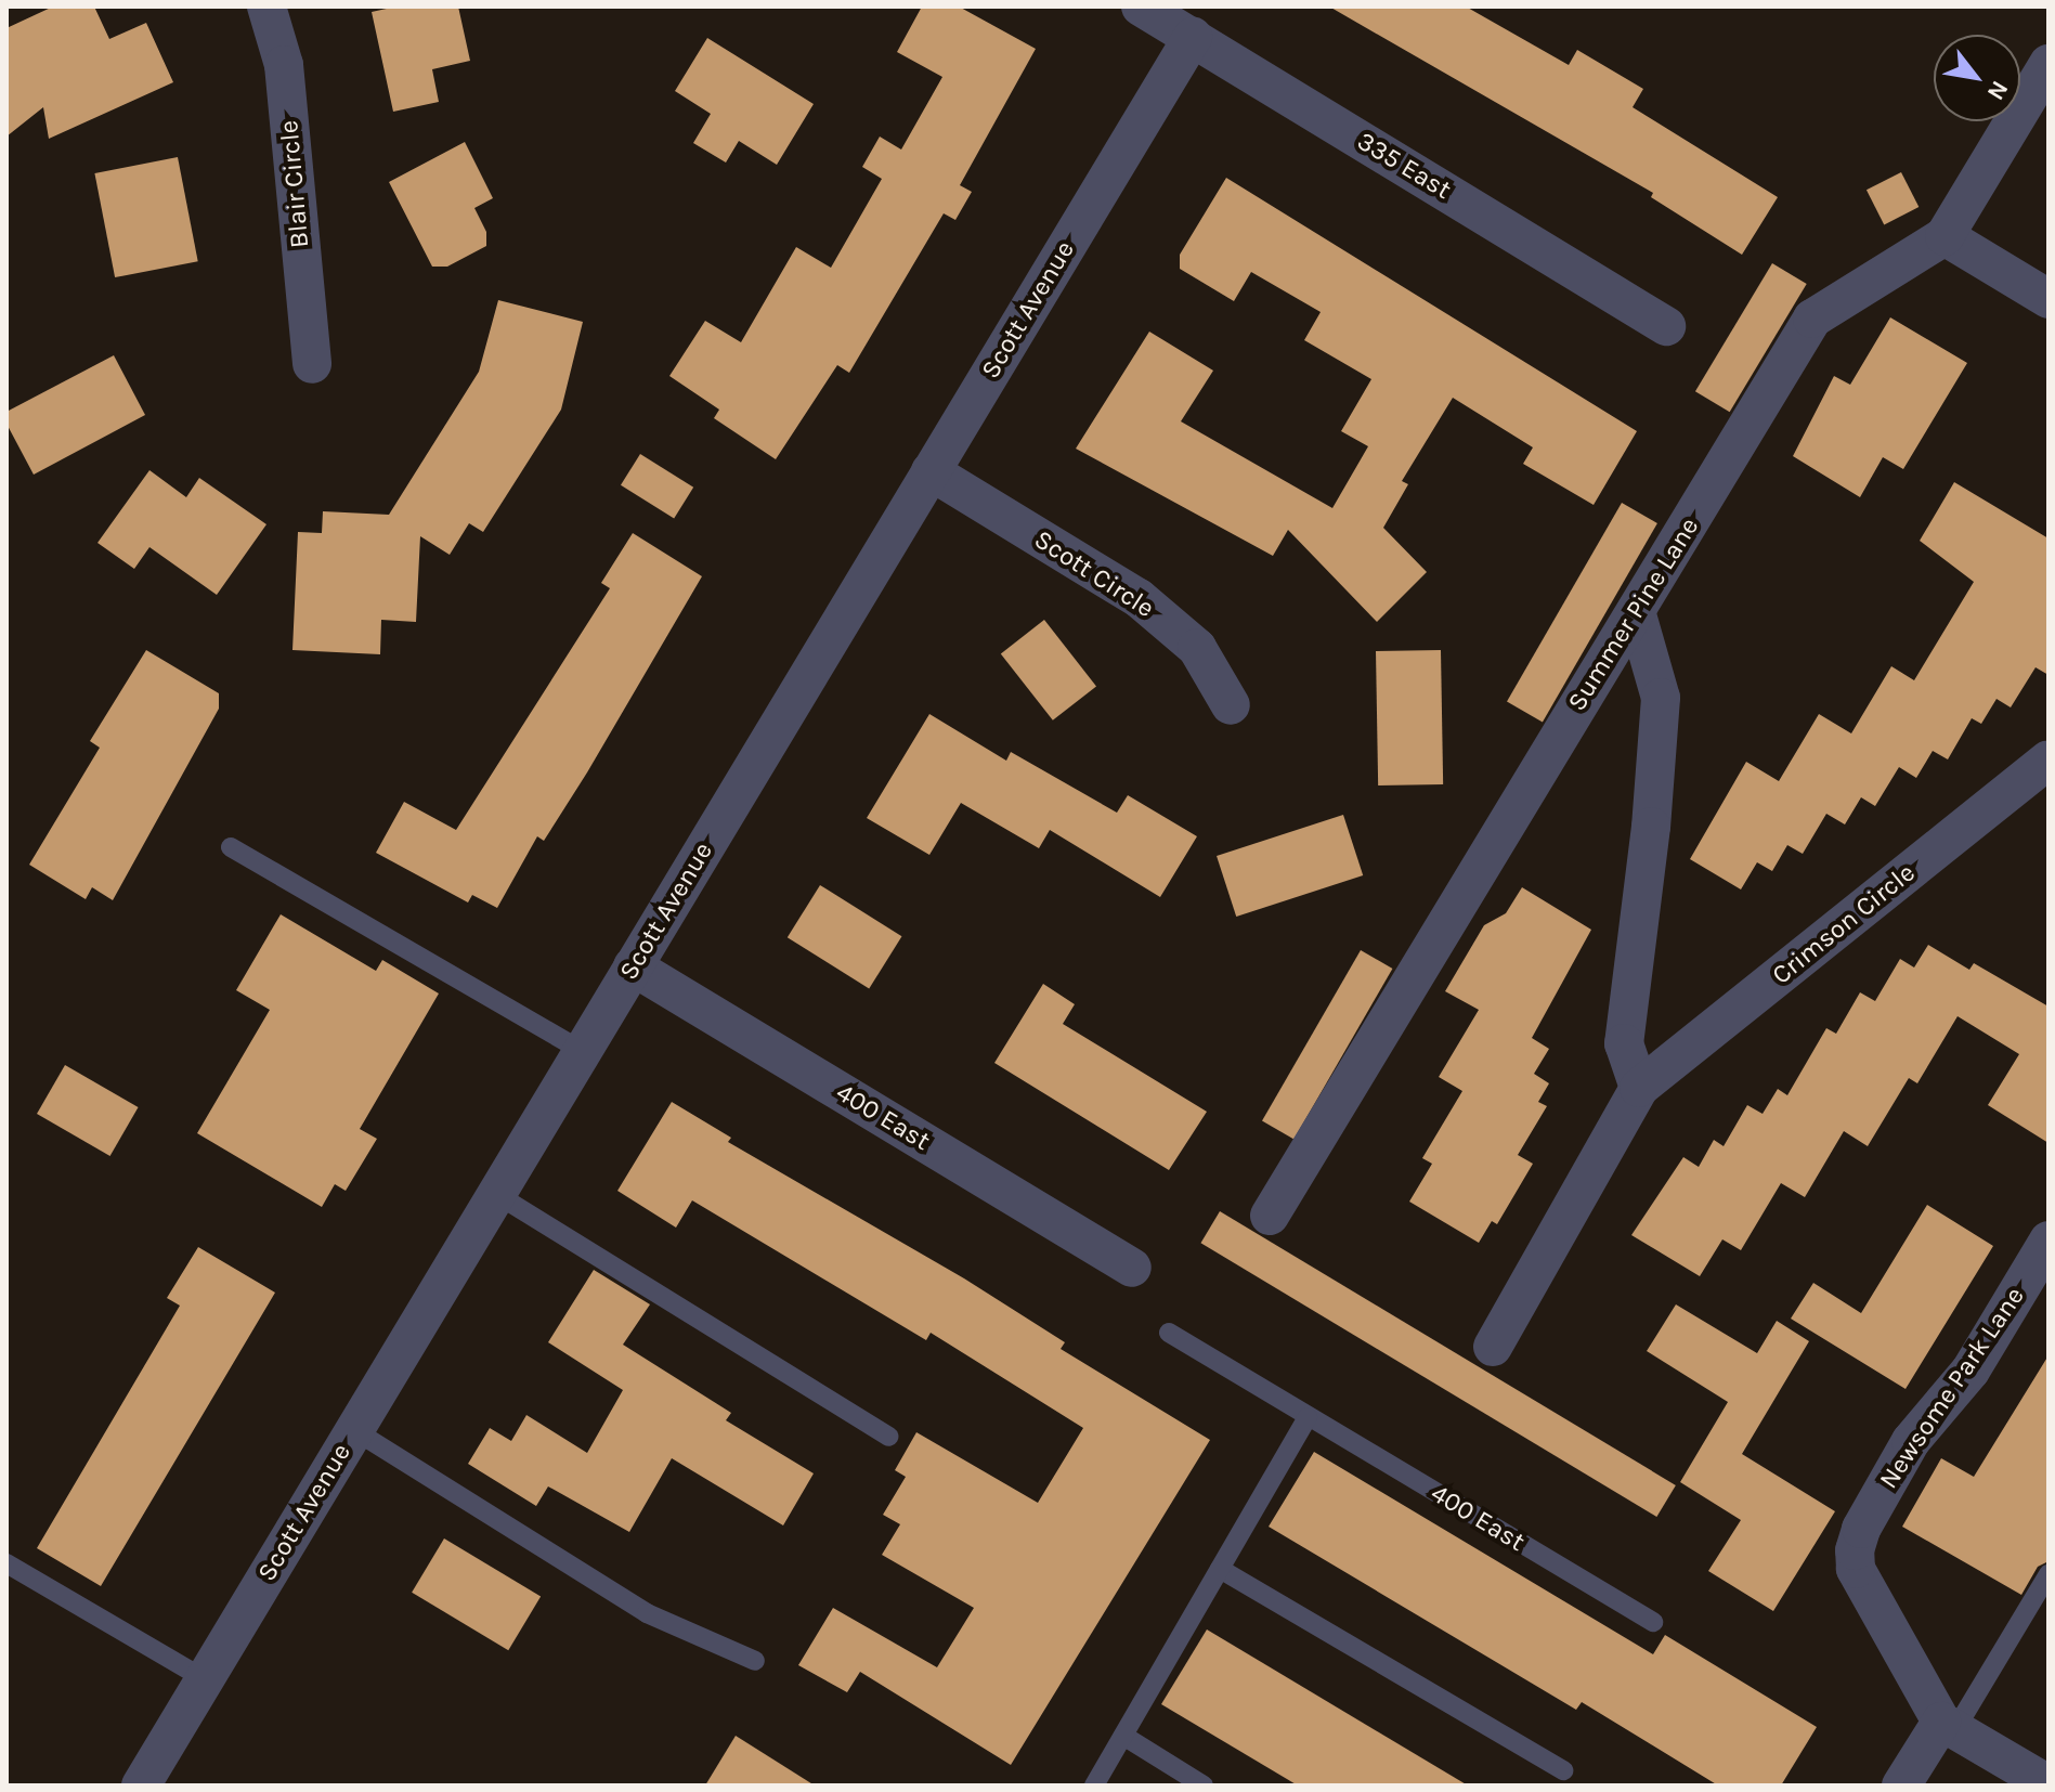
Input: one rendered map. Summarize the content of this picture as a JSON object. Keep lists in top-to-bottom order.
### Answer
{
  "streets": {
    "street": [
      "335 East",
      "Blair Circle",
      "Scott Avenue",
      "Scott Circle",
      "Summer Pine Lane",
      "Crimson Circle",
      "400 East",
      "Newsome Park Lane"
    ]
  },
  "crossings": [
    ["335 East", "Scott Avenue"],
    ["Scott Avenue", "Scott Circle"],
    ["Scott Avenue", "400 East"]
  ],
  "north": "bottom right"
}
